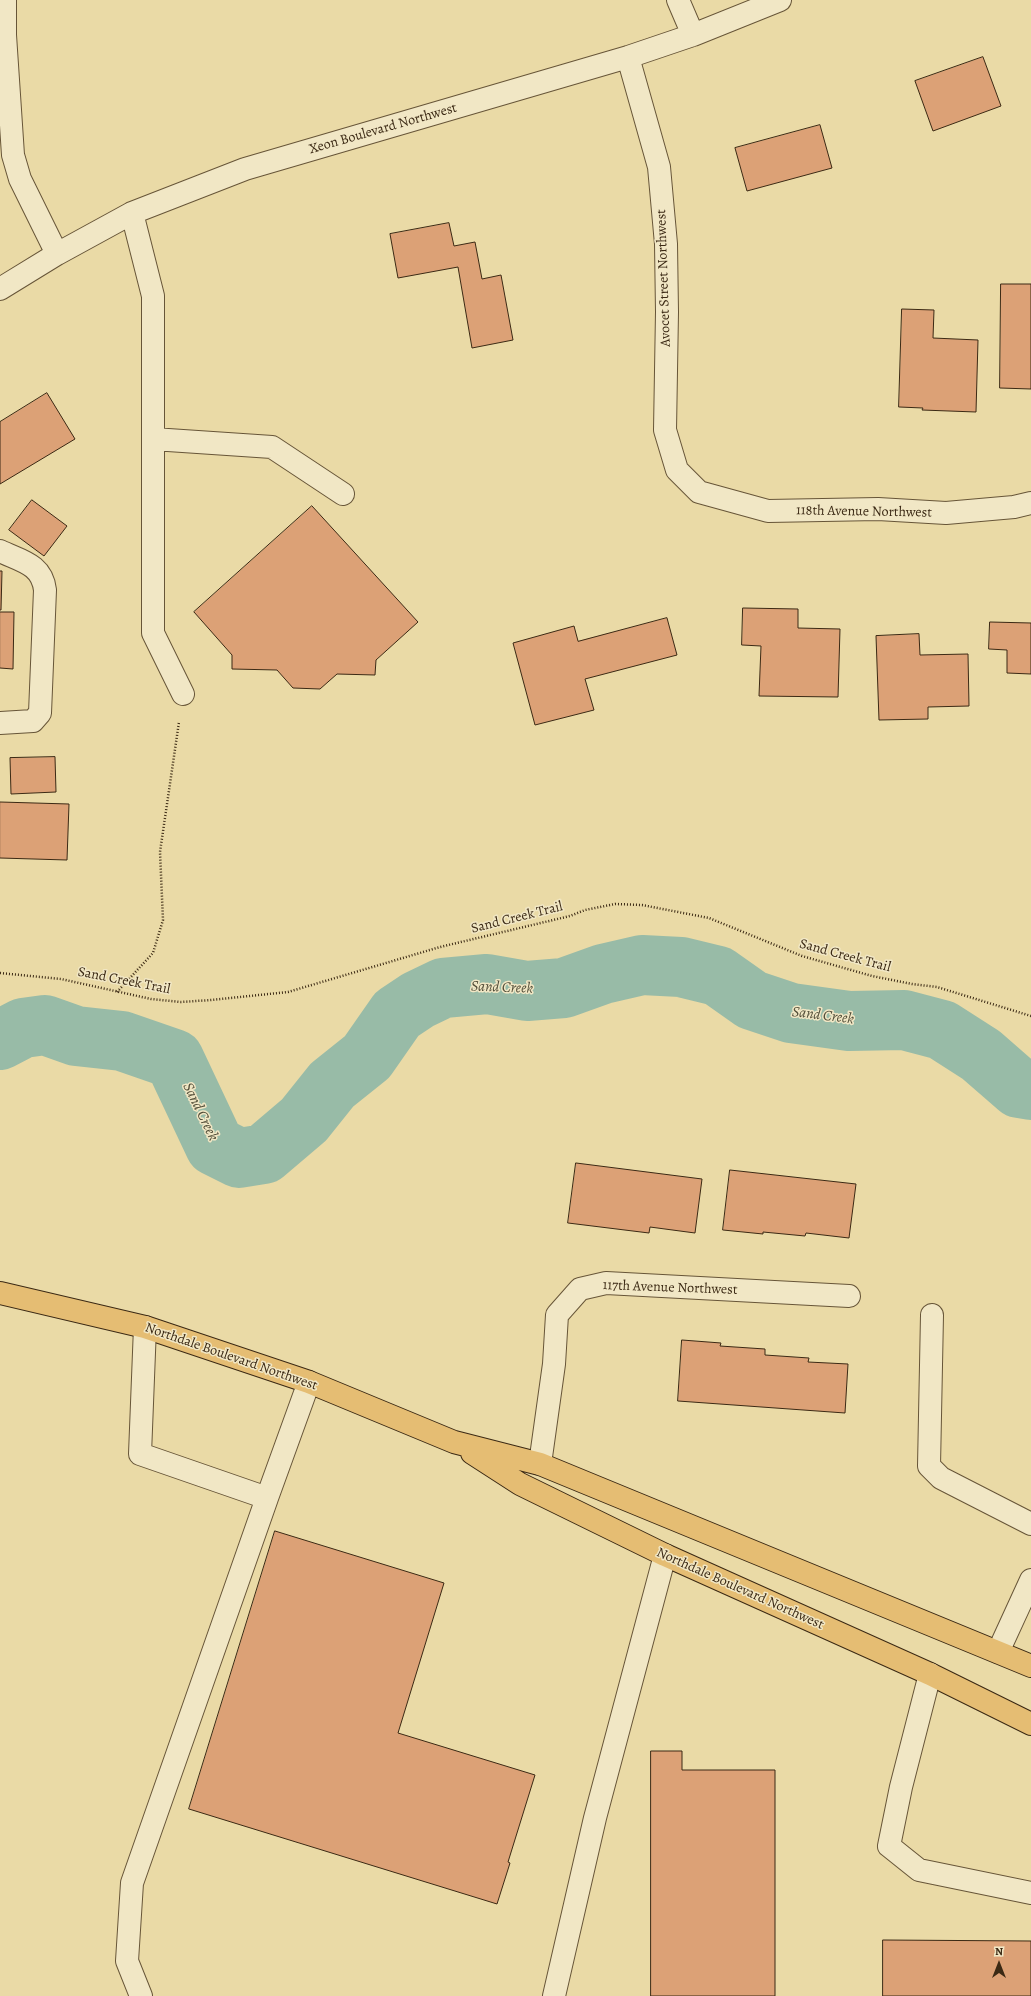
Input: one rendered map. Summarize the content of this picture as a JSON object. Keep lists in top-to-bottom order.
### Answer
{
  "streets": {
    "main road": ["Northdale Boulevard Northwest"],
    "street": [
      "Xeon Boulevard Northwest",
      "Avocet Street Northwest",
      "118th Avenue Northwest",
      "117th Avenue Northwest"
    ],
    "path": ["Sand Creek Trail"]
  },
  "crossings": [
    ["Xeon Boulevard Northwest", "Avocet Street Northwest"],
    ["Avocet Street Northwest", "118th Avenue Northwest"],
    ["117th Avenue Northwest", "Northdale Boulevard Northwest"]
  ],
  "water": ["Sand Creek"],
  "north": "top"
}
